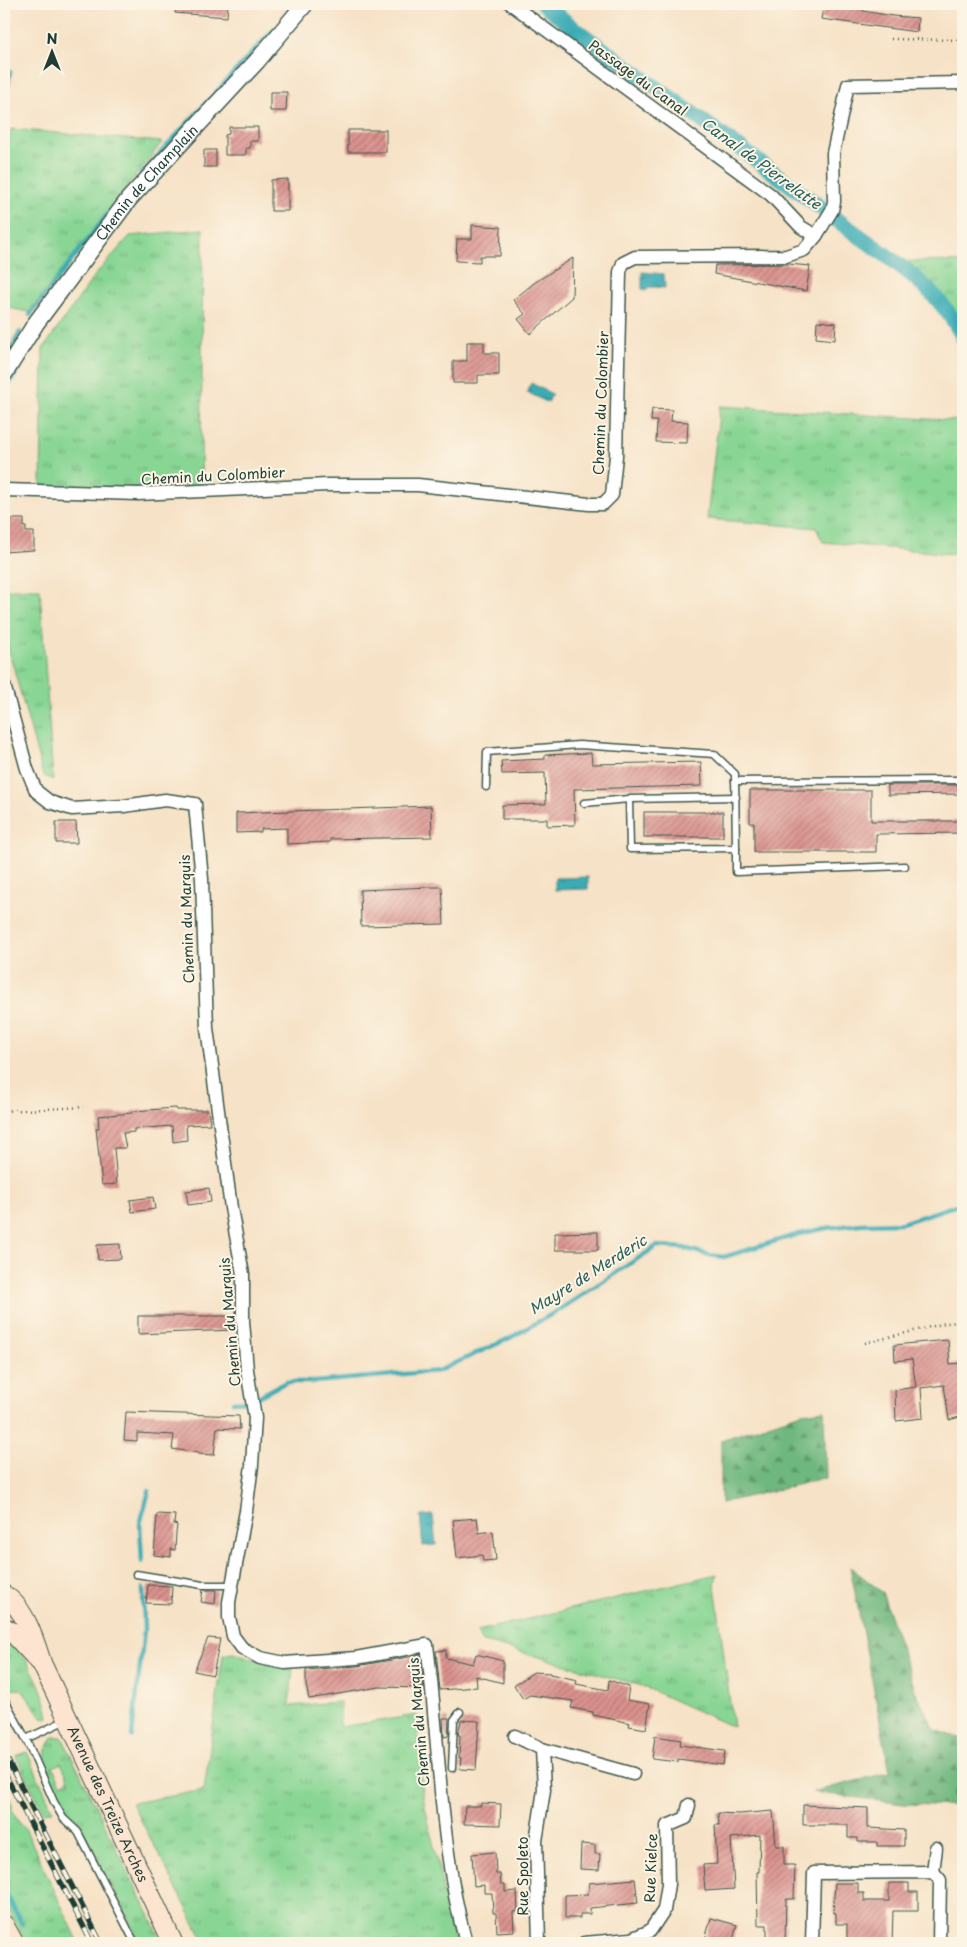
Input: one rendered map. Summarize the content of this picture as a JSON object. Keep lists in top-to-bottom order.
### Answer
{
  "streets": {
    "main road": ["Avenue des Treize Arches"],
    "street": [
      "Passage du Canal",
      "Chemin de Champlain",
      "Chemin du Colombier",
      "Chemin du Marquis",
      "Rue Kielce",
      "Rue Spoleto"
    ]
  },
  "crossings": [
    ["Passage du Canal", "Chemin du Colombier"]
  ],
  "water": ["Canal de Pierrelatte", "Mayre de Merderic"],
  "north": "top"
}
